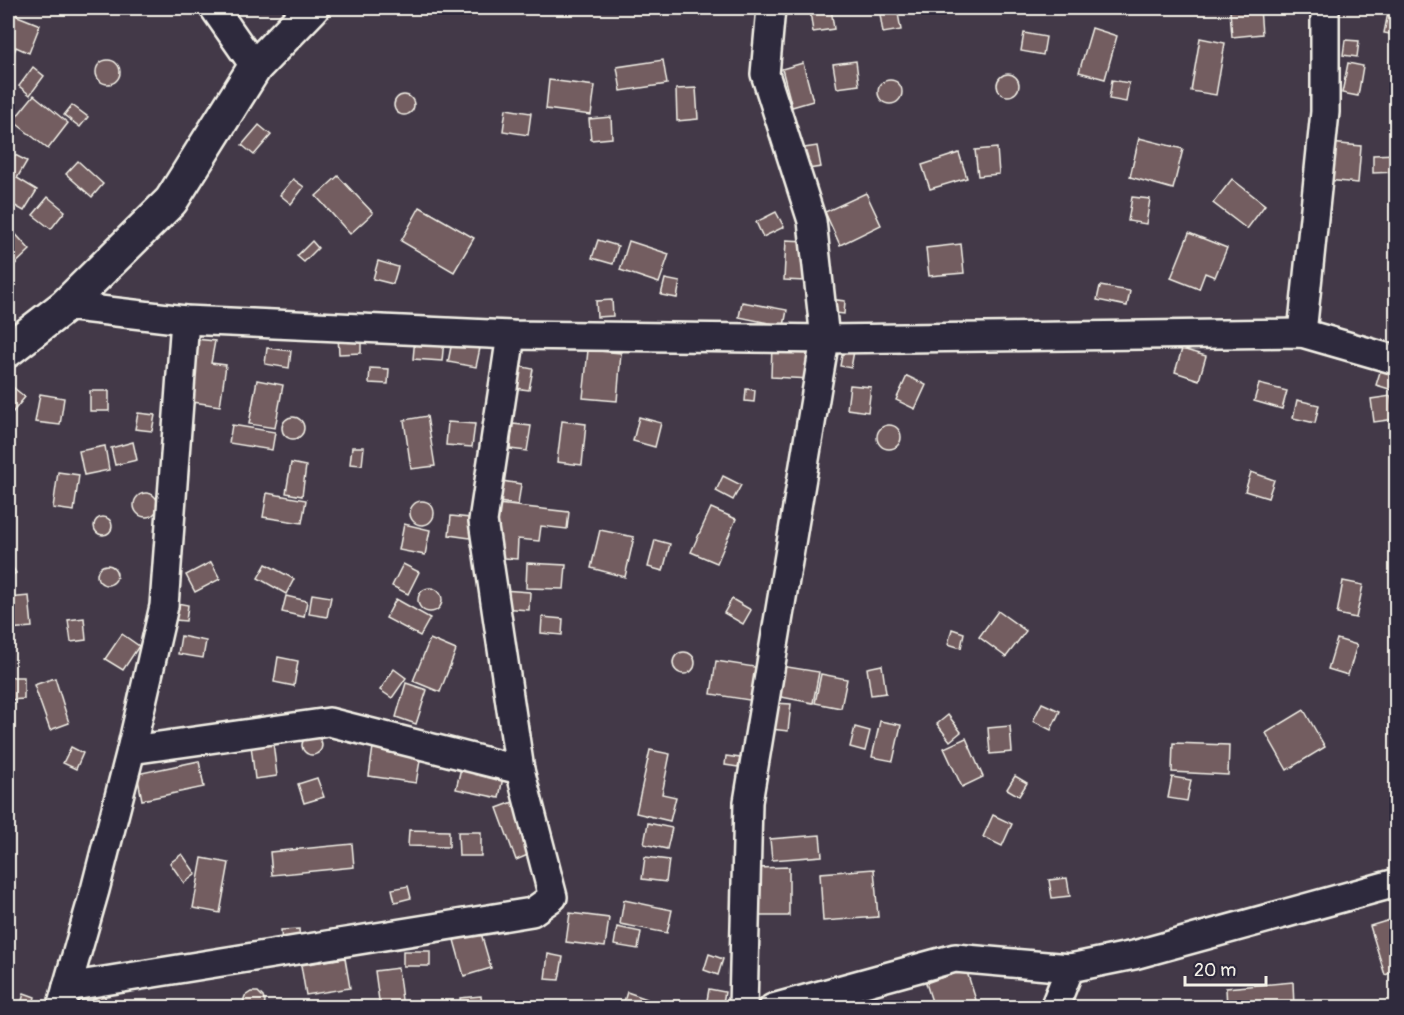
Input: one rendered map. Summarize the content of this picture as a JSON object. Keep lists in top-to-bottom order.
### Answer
{
  "scale_bar": "20 m"
}
